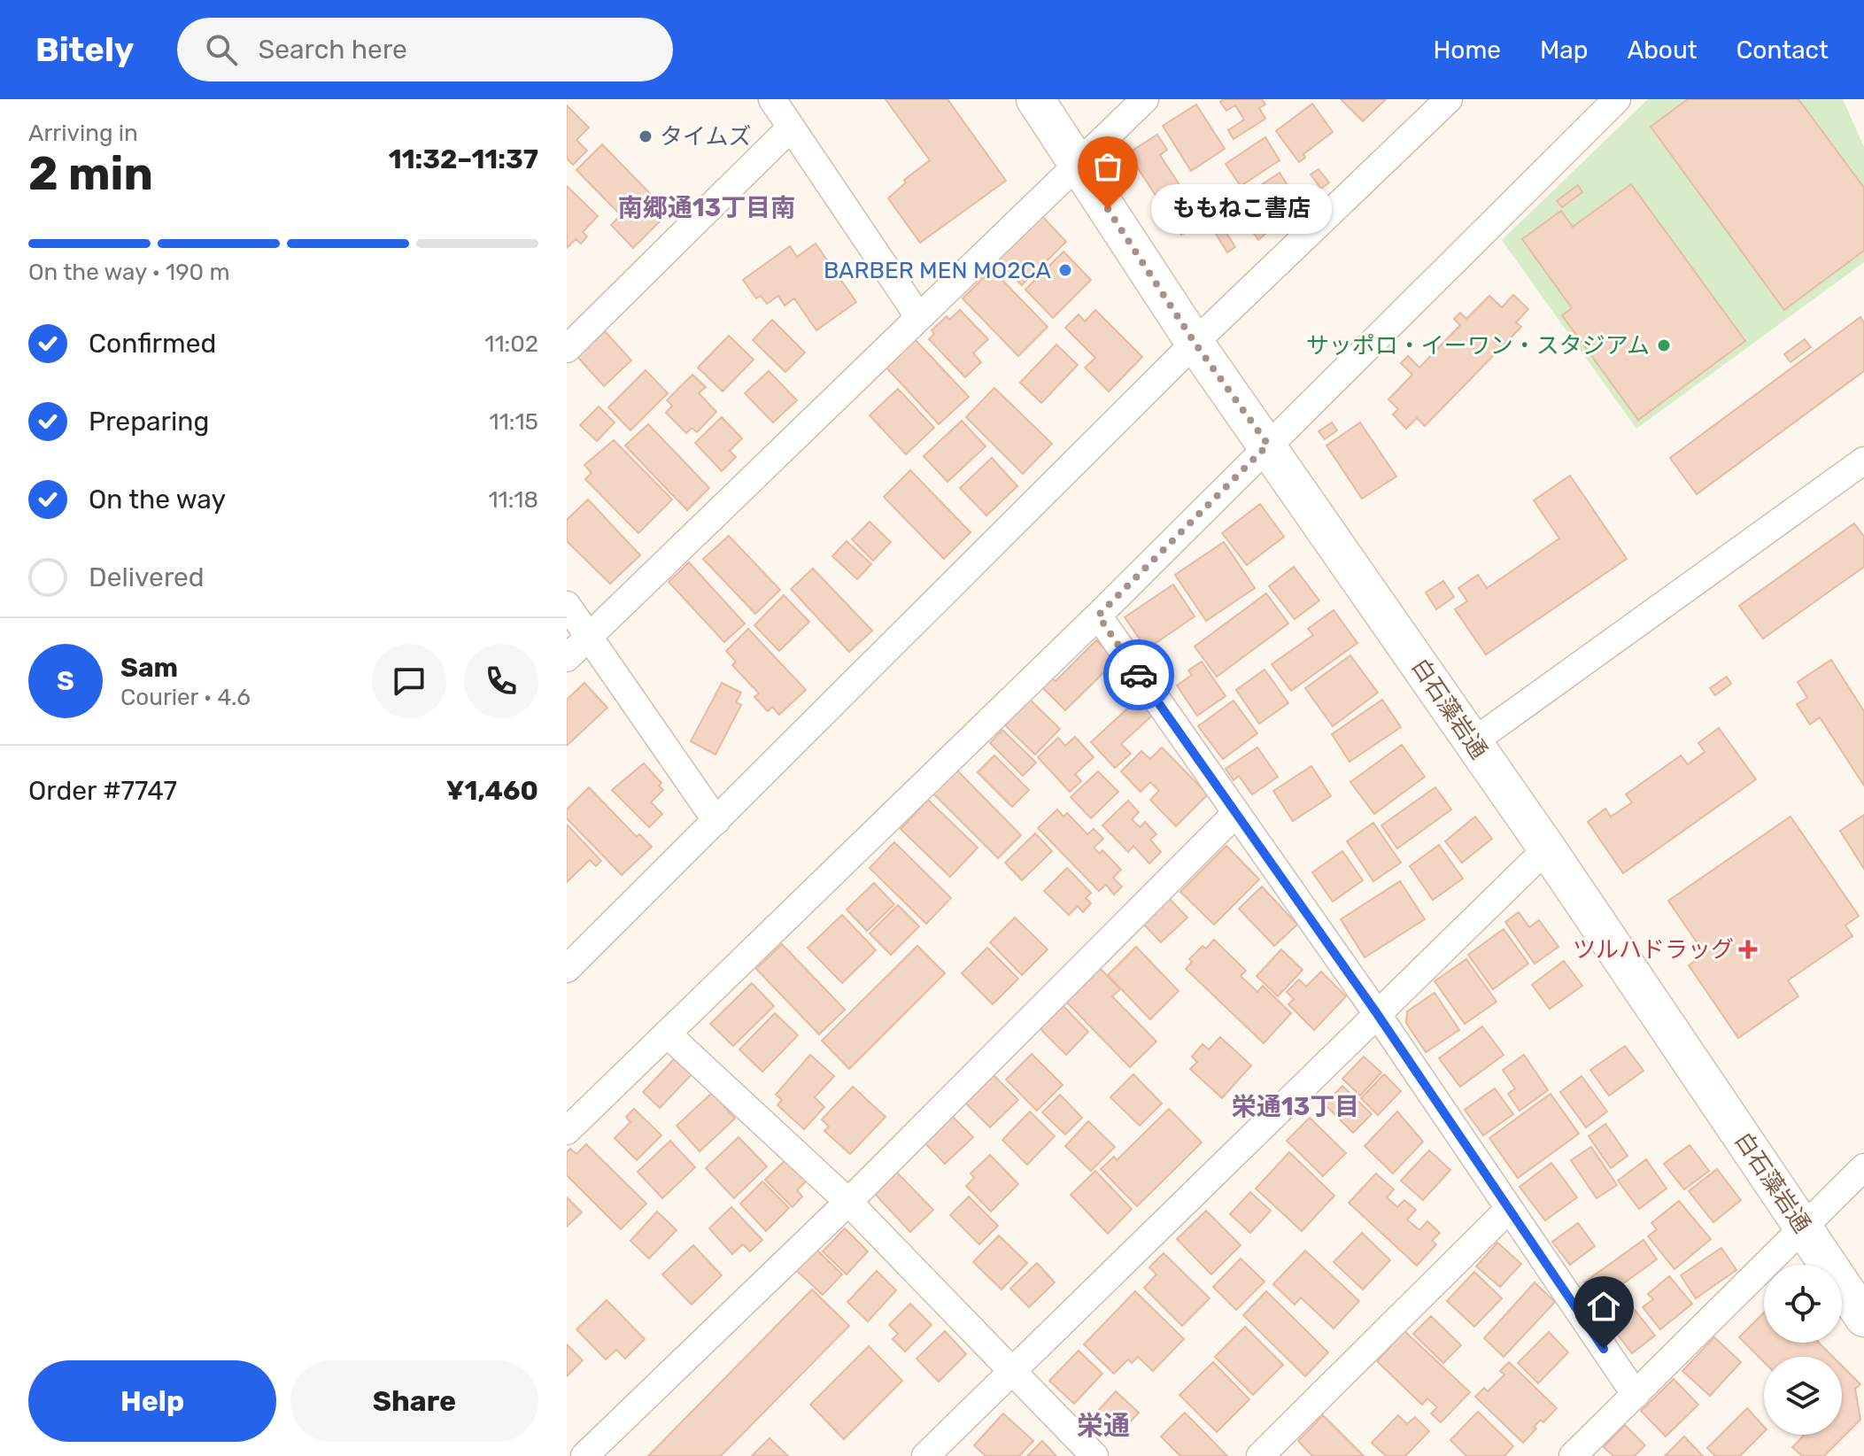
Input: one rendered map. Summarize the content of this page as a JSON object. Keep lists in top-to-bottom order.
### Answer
{
  "streets": {
    "main road": ["白石藻岩通"]
  },
  "districts": ["南郷通13丁目南", "栄通13丁目", "栄通"],
  "places": {
    "other": [
      "タイムズ",
      "ももねこ書店",
      "BARBER MEN MO2CA",
      "サッポロ・イーワン・スタジアム"
    ],
    "health": ["ツルハドラッグ"]
  },
  "page": {
    "header": "Bitely",
    "search": "Search here",
    "nav": [
      "Home",
      "Map",
      "About",
      "Contact"
    ],
    "heading": ["2 min", "Arriving in", "11:32–11:37"],
    "panel": [
      "Sam",
      "Courier · 4.6",
      "Order #7747",
      "¥1,460"
    ],
    "bubble": "ももねこ書店",
    "bar": "On the way · 190 m",
    "list": [
      ["Confirmed", "11:02"],
      ["Preparing", "11:15"],
      ["On the way", "11:18"],
      "Delivered"
    ],
    "round": "S",
    "buttons": ["Help", "Share"]
  }
}
